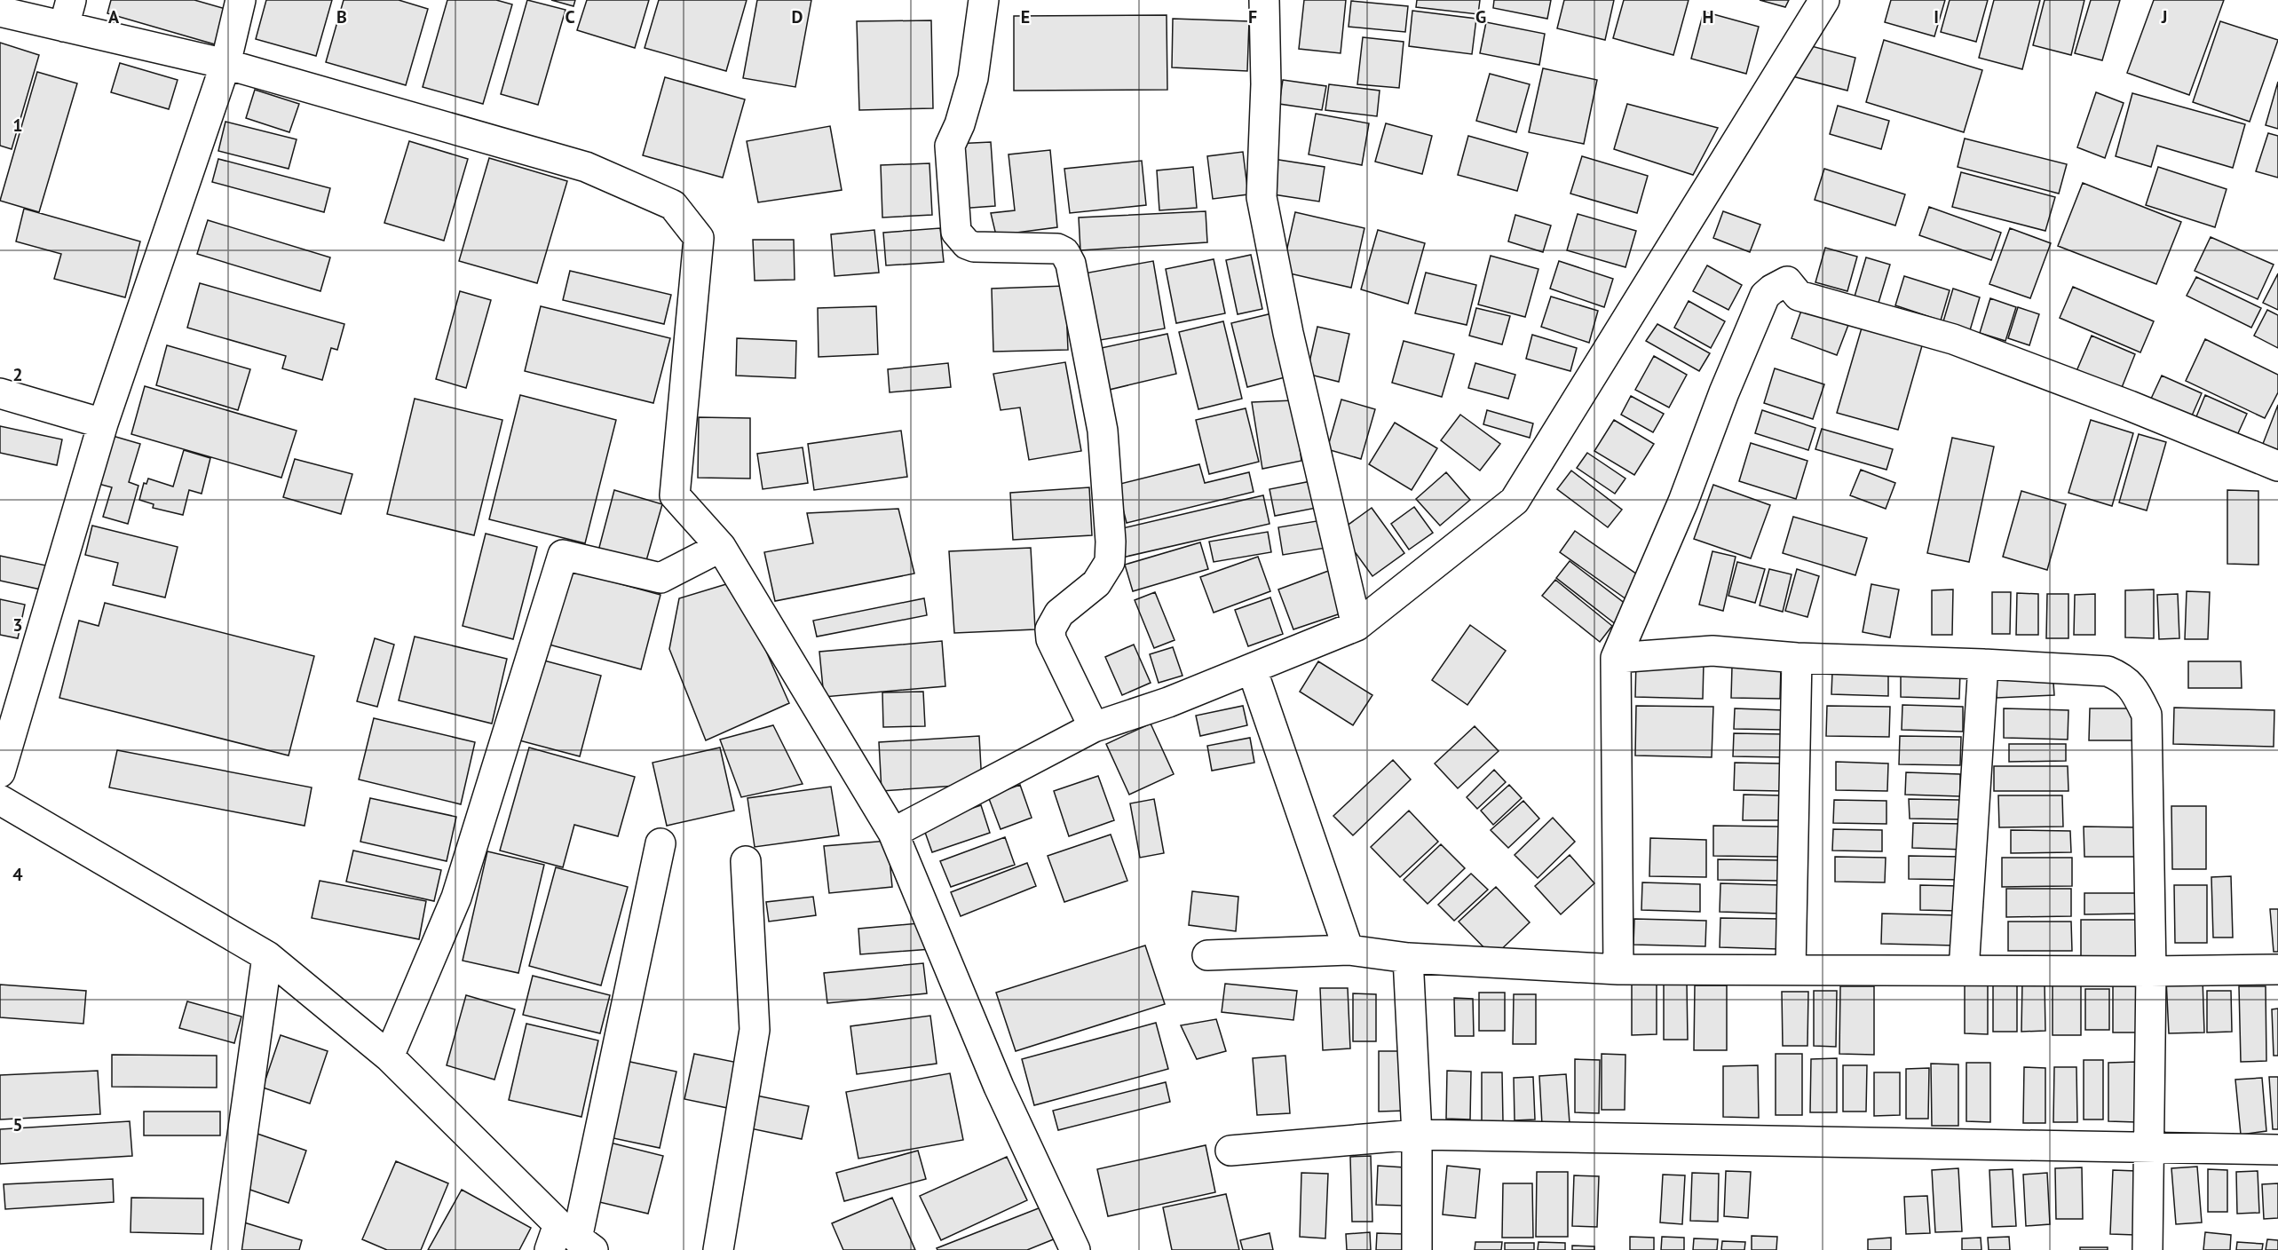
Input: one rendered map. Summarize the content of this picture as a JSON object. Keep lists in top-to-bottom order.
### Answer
{
  "grid": {
    "columns": [
      "A",
      "B",
      "C",
      "D",
      "E",
      "F",
      "G",
      "H",
      "I",
      "J"
    ],
    "rows": [
      "1",
      "2",
      "3",
      "4",
      "5"
    ]
  }
}
